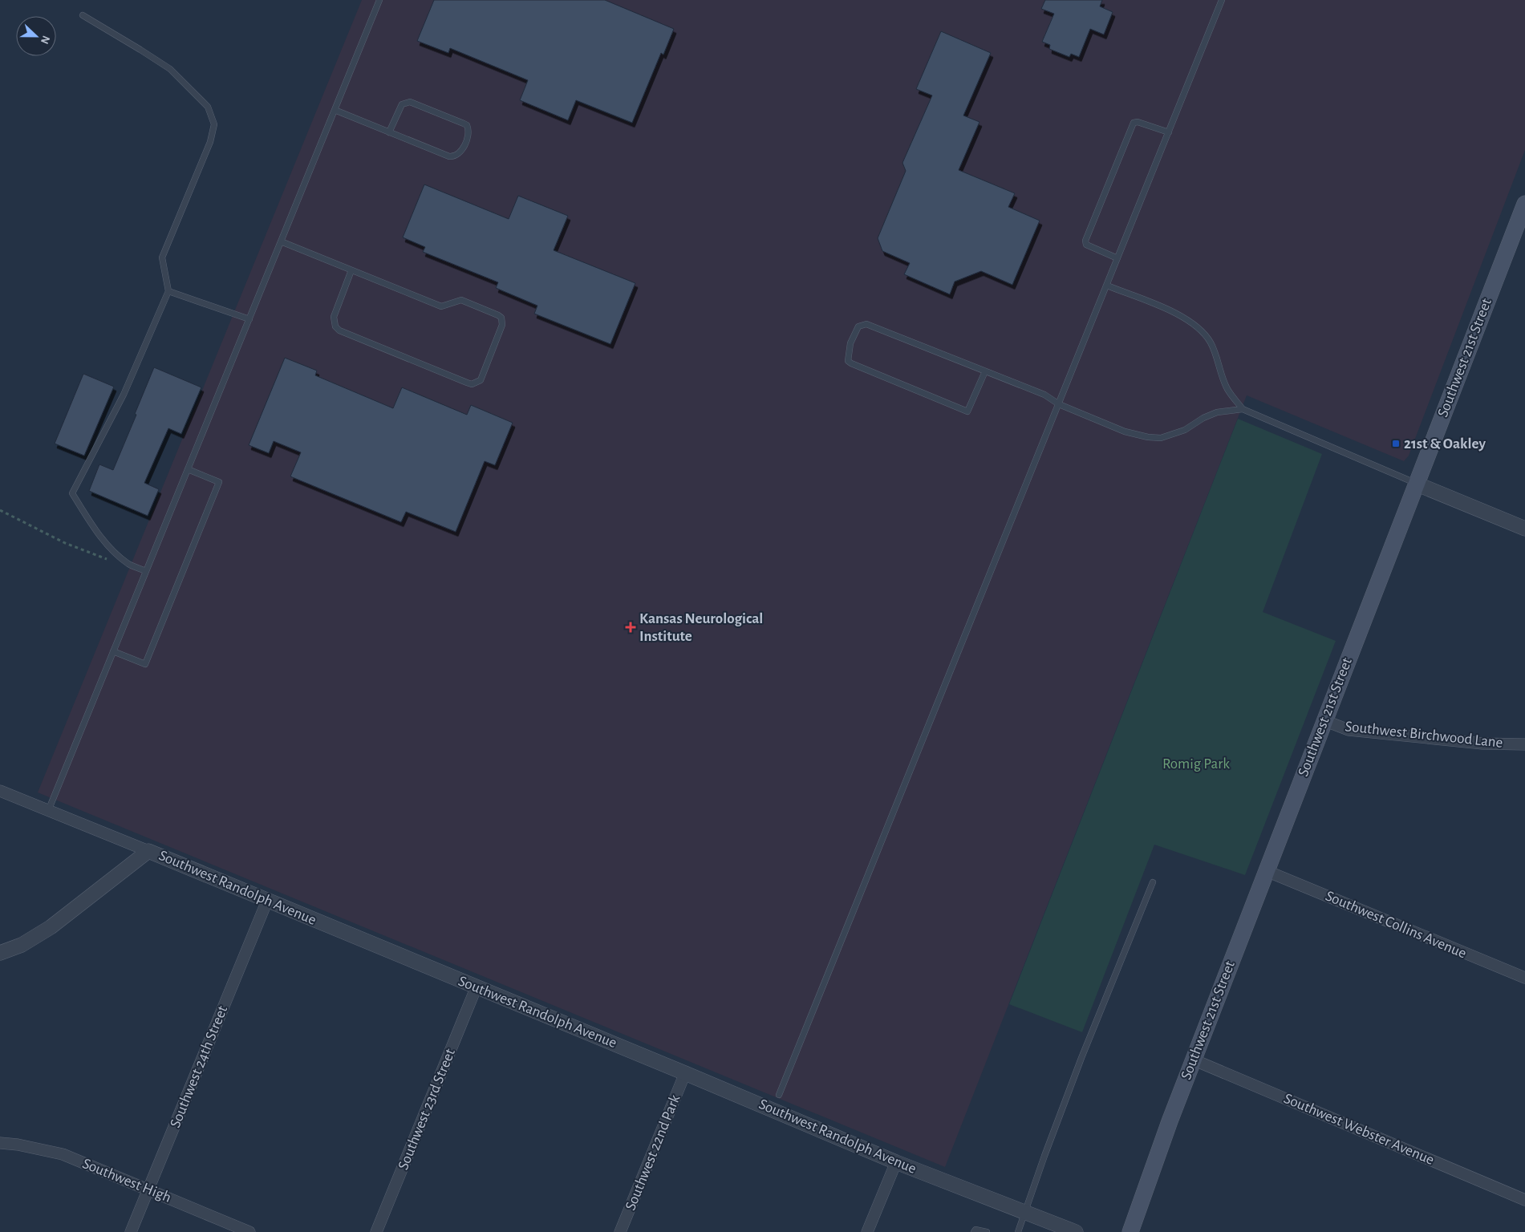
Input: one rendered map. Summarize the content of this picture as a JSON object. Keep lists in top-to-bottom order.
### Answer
{
  "streets": {
    "main road": ["Southwest 21st Street"],
    "street": [
      "Southwest Birchwood Lane",
      "Southwest Randolph Avenue",
      "Southwest Collins Avenue",
      "Southwest 24th Street",
      "Southwest 23rd Street",
      "Southwest Webster Avenue",
      "Southwest 22nd Park",
      "Southwest High"
    ]
  },
  "crossings": [
    ["Southwest 21st Street", "Southwest Birchwood Lane"],
    ["Southwest 21st Street", "Southwest Collins Avenue"],
    ["Southwest 21st Street", "Southwest Webster Avenue"],
    ["Southwest Randolph Avenue", "Southwest 24th Street"],
    ["Southwest Randolph Avenue", "Southwest 23rd Street"],
    ["Southwest Randolph Avenue", "Southwest 22nd Park"],
    ["Southwest 24th Street", "Southwest High"]
  ],
  "parks": ["Romig Park"],
  "places": {
    "transit": ["21st & Oakley"],
    "health": ["Kansas Neurological Institute"]
  },
  "north": "right"
}
